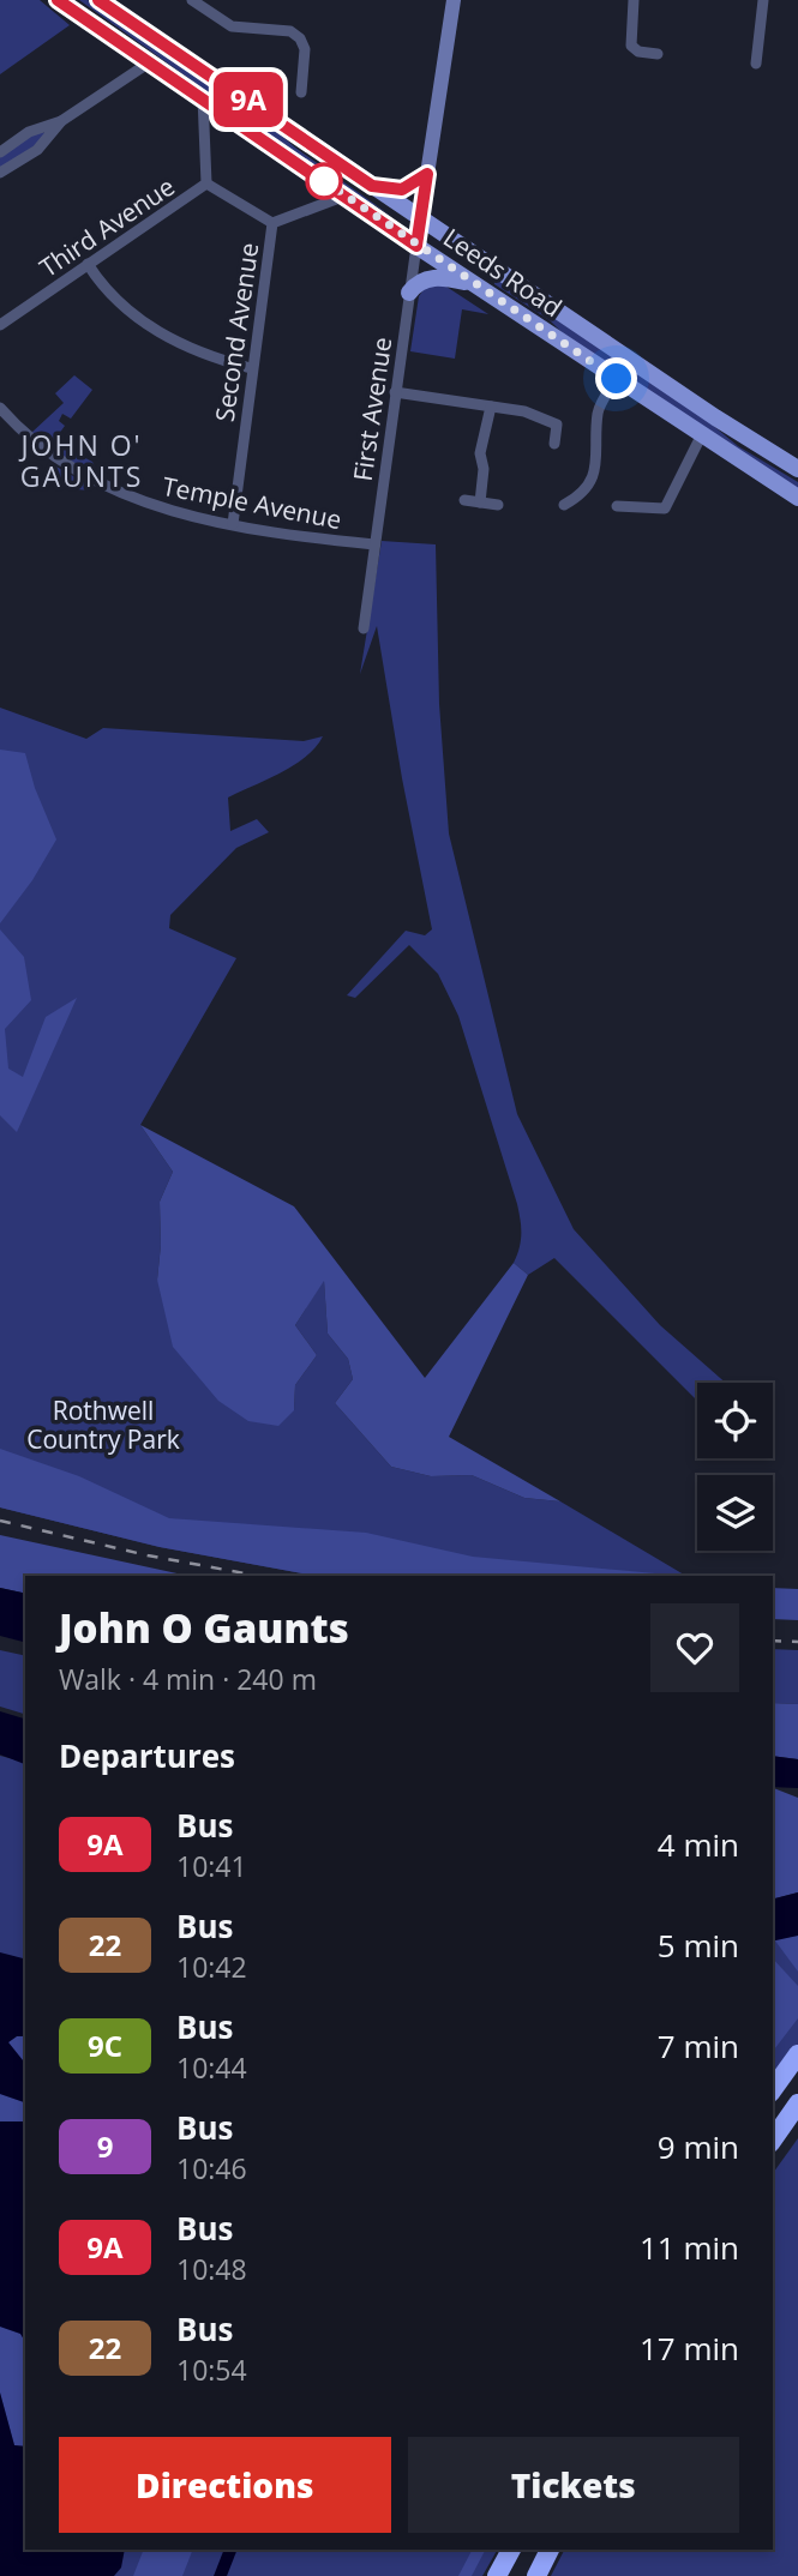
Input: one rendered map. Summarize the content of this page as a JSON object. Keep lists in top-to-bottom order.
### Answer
{
  "streets": {
    "main road": ["Leeds Road"],
    "street": [
      "Third Avenue",
      "Second Avenue",
      "First Avenue",
      "Temple Avenue"
    ]
  },
  "crossings": [
    ["Third Avenue", "Leeds Road"],
    ["Leeds Road", "Second Avenue"],
    ["Leeds Road", "First Avenue"],
    ["Second Avenue", "Temple Avenue"],
    ["First Avenue", "Temple Avenue"]
  ],
  "districts": ["JOHN O' GAUNTS"],
  "parks": ["Rothwell Country Park"],
  "lines": ["bus line 9A"],
  "page": {
    "on_map": "9A",
    "heading": [
      ["John O Gaunts", "Walk · 4 min · 240 m"],
      "Departures"
    ],
    "list": [
      {
        "mark": "9A",
        "name": "Bus",
        "note": "10:41",
        "value": "4 min"
      },
      {
        "mark": "22",
        "name": "Bus",
        "note": "10:42",
        "value": "5 min"
      },
      {
        "mark": "9C",
        "name": "Bus",
        "note": "10:44",
        "value": "7 min"
      },
      {
        "mark": "9",
        "name": "Bus",
        "note": "10:46",
        "value": "9 min"
      },
      {
        "mark": "9A",
        "name": "Bus",
        "note": "10:48",
        "value": "11 min"
      },
      {
        "mark": "22",
        "name": "Bus",
        "note": "10:54",
        "value": "17 min"
      }
    ],
    "buttons": ["Directions", "Tickets"]
  }
}
